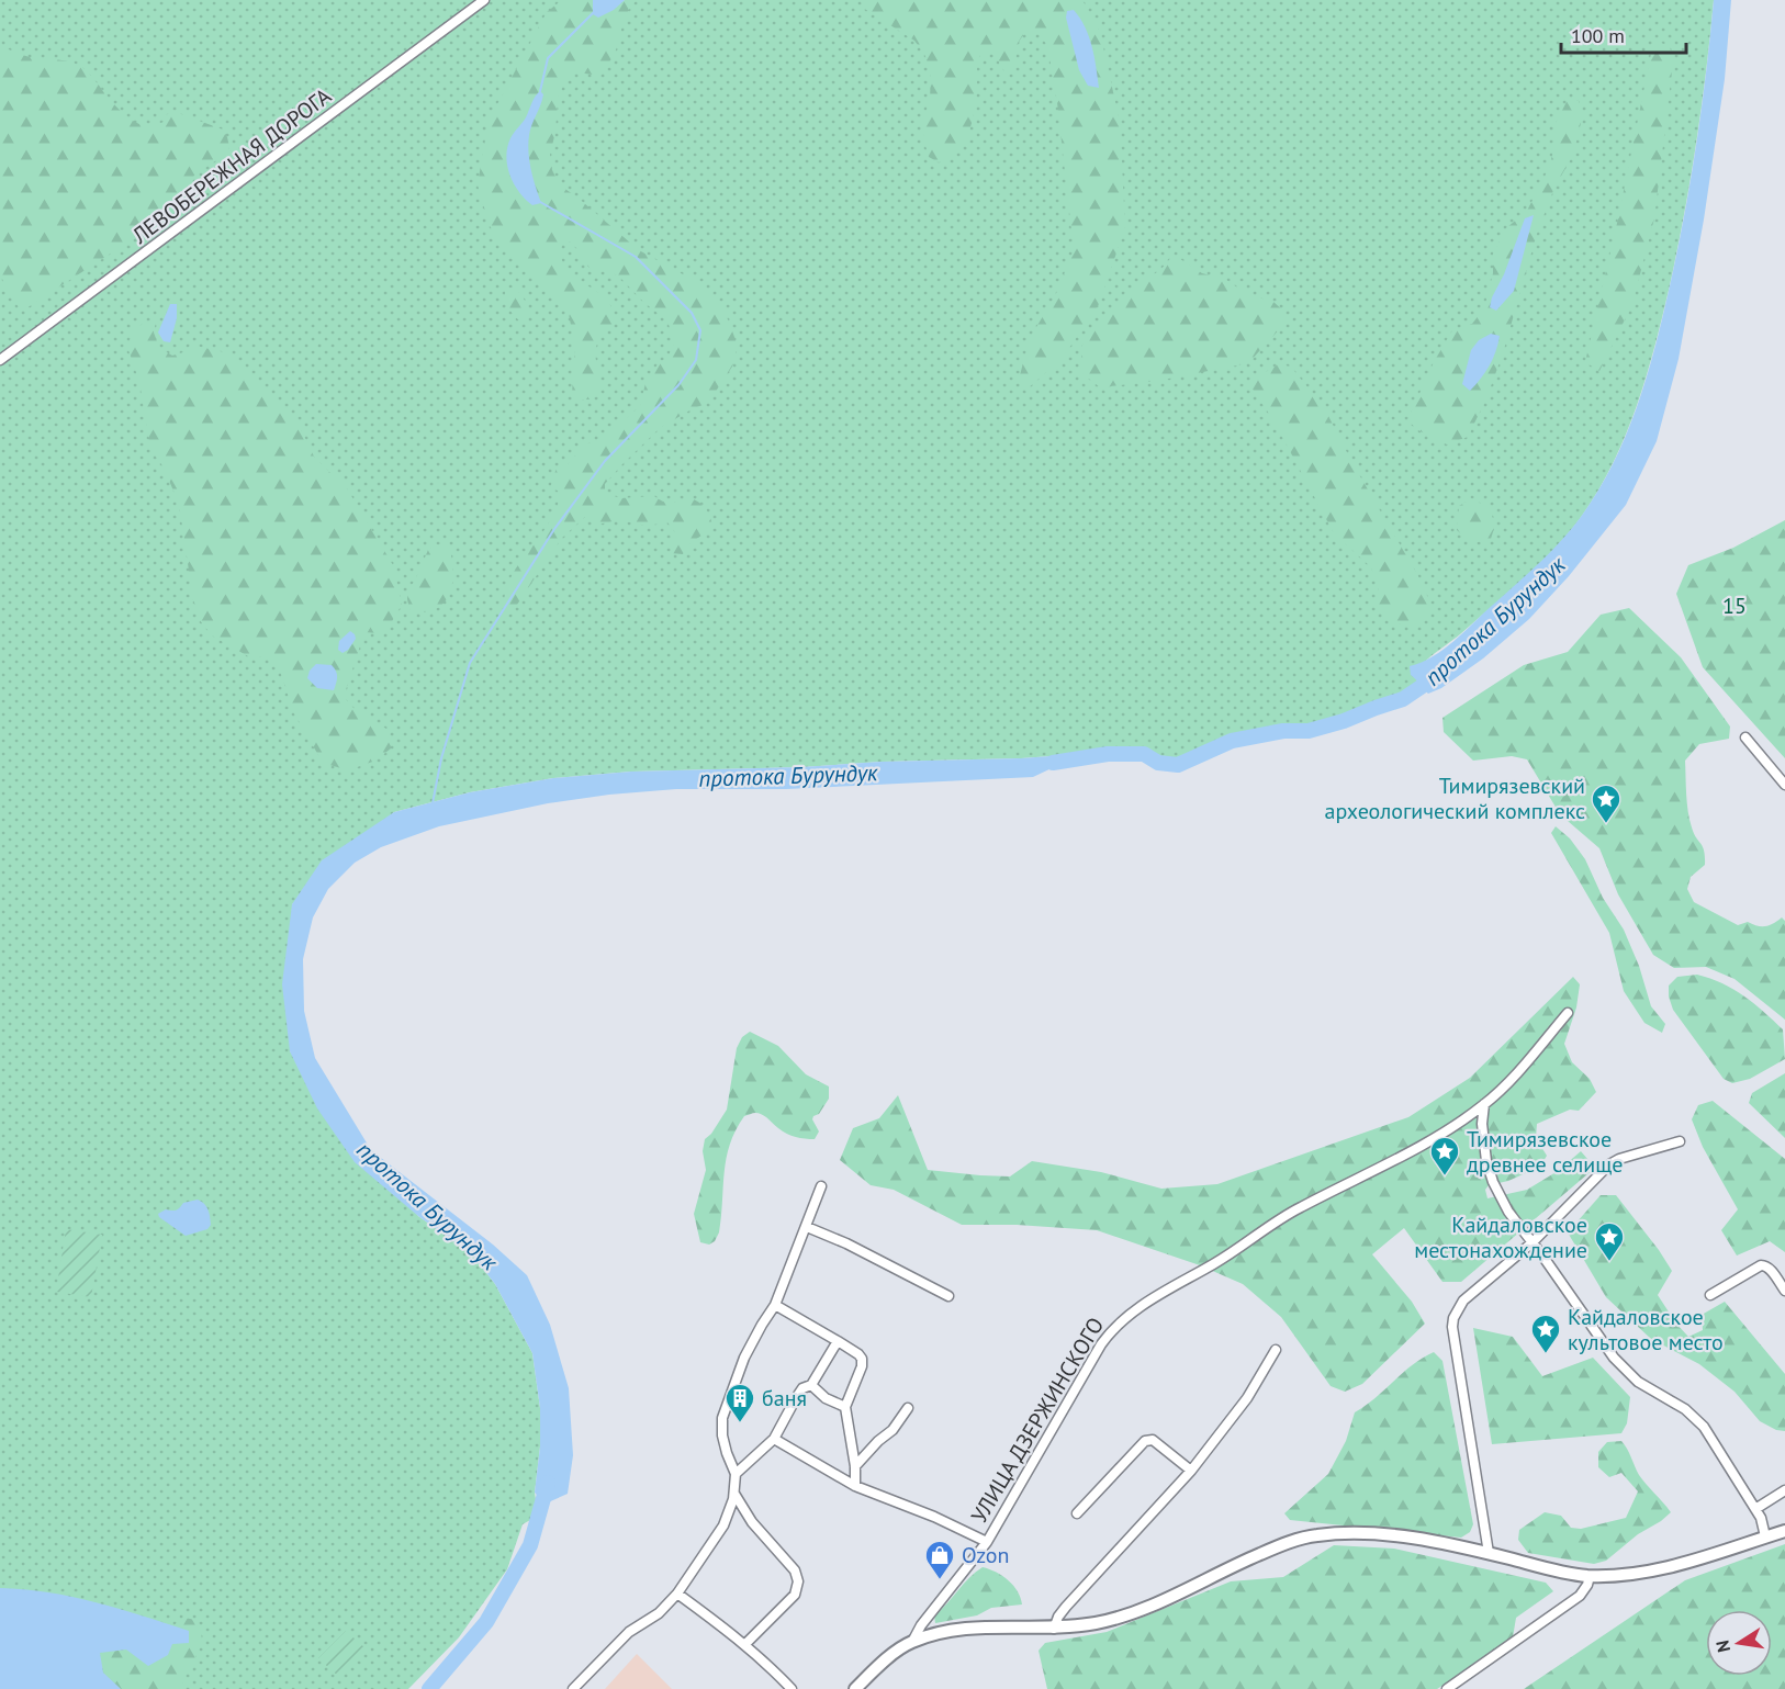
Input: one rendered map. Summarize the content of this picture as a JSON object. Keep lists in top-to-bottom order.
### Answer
{
  "streets": {
    "street": ["ЛЕВОБЕРЕЖНАЯ ДОРОГА", "УЛИЦА ДЗЕРЖИНСКОГО"]
  },
  "water": ["протока Бурундук"],
  "parks": ["15"],
  "places": {
    "place": [
      "Тимирязевский археологический комплекс",
      "Тимирязевское древнее селище",
      "Кайдаловское местонахождение",
      "Кайдаловское культовое место"
    ],
    "building": ["баня"],
    "shop": ["Ozon"]
  },
  "scale_bar": "100 m",
  "north": "left"
}
